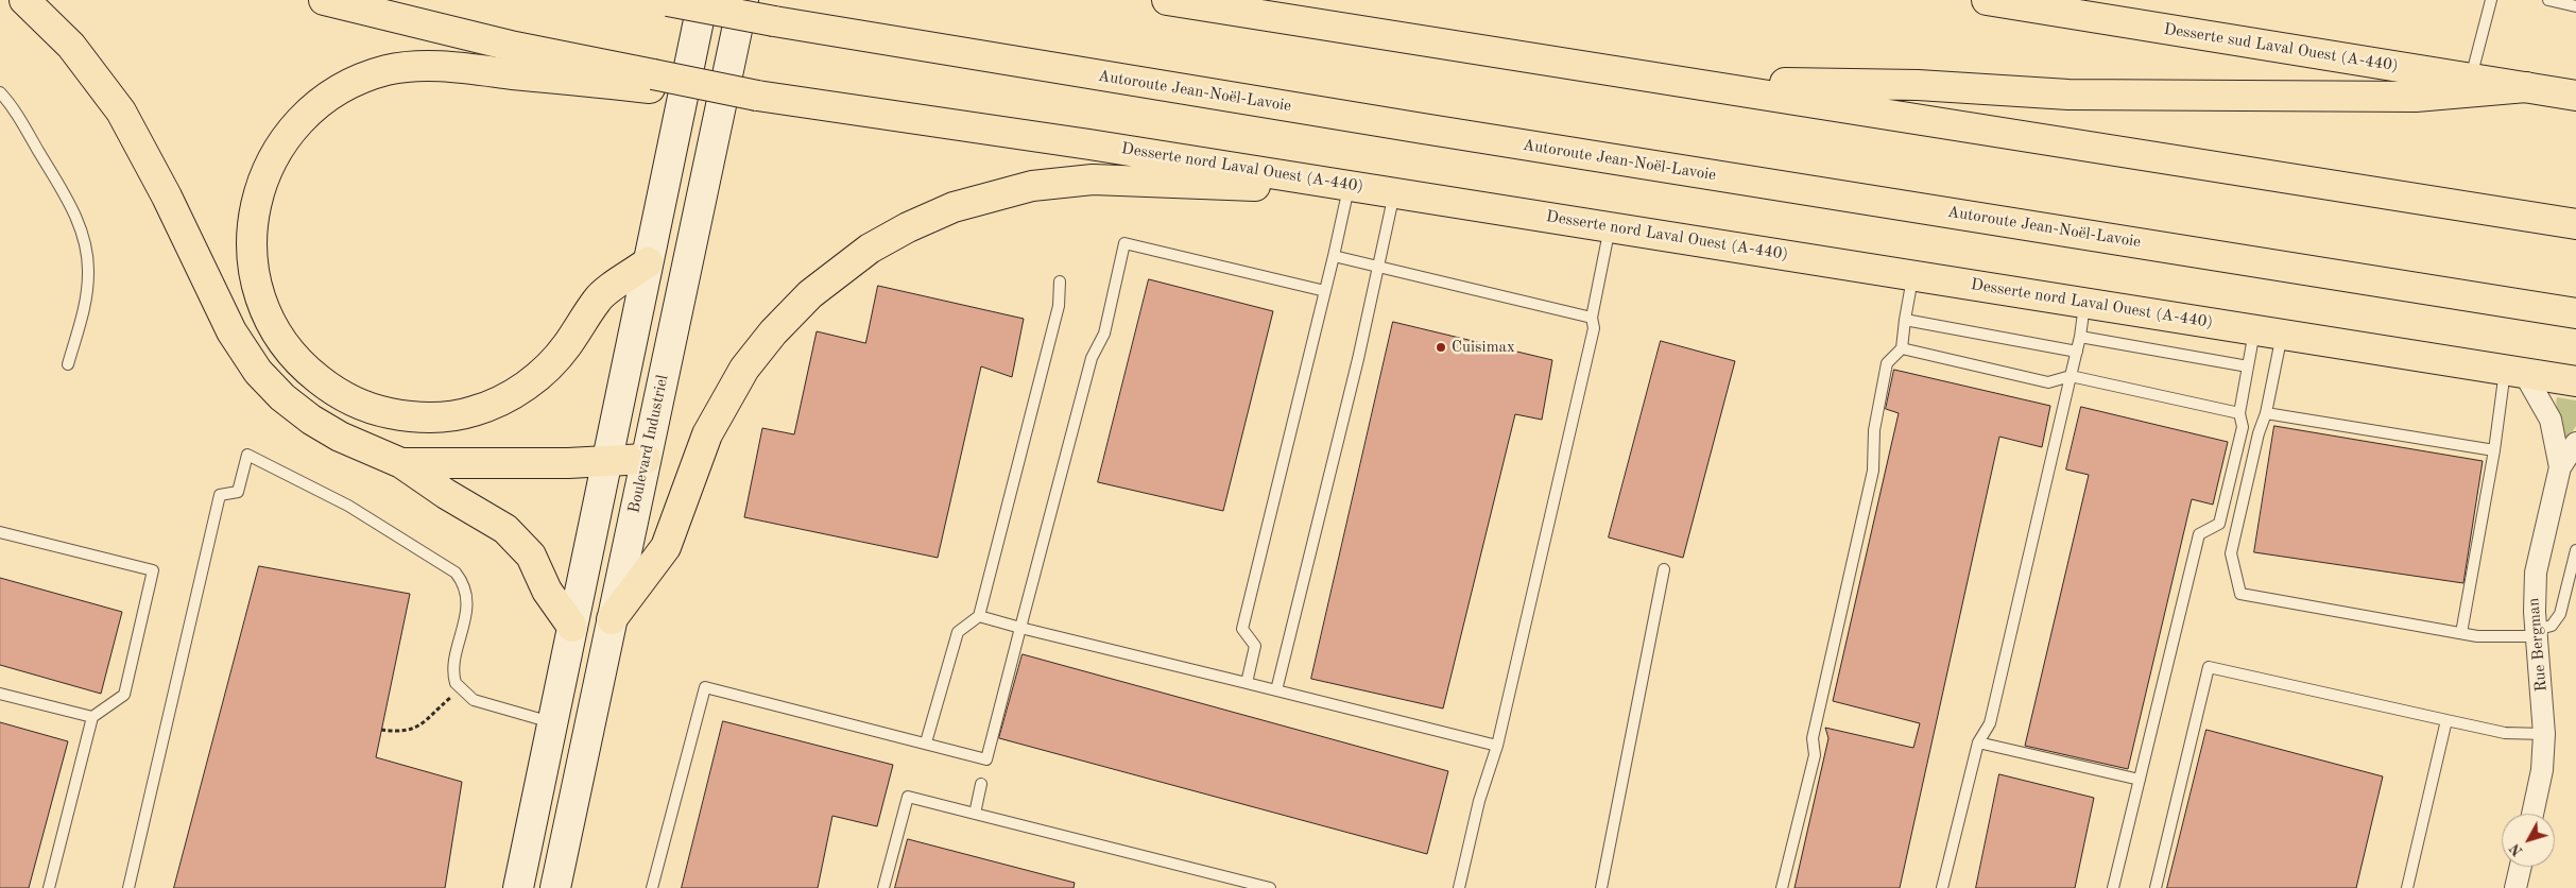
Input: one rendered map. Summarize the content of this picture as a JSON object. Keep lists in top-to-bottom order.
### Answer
{
  "streets": {
    "main road": ["Desserte sud Laval Ouest (A-440)", "Autoroute Jean-Noël-Lavoie", "Desserte nord Laval Ouest (A-440)"],
    "street": ["Boulevard Industriel", "Rue Bergman"]
  },
  "crossings": [
    ["Desserte nord Laval Ouest (A-440)", "Rue Bergman"]
  ],
  "places": ["Cuisimax"],
  "north": "bottom left"
}
